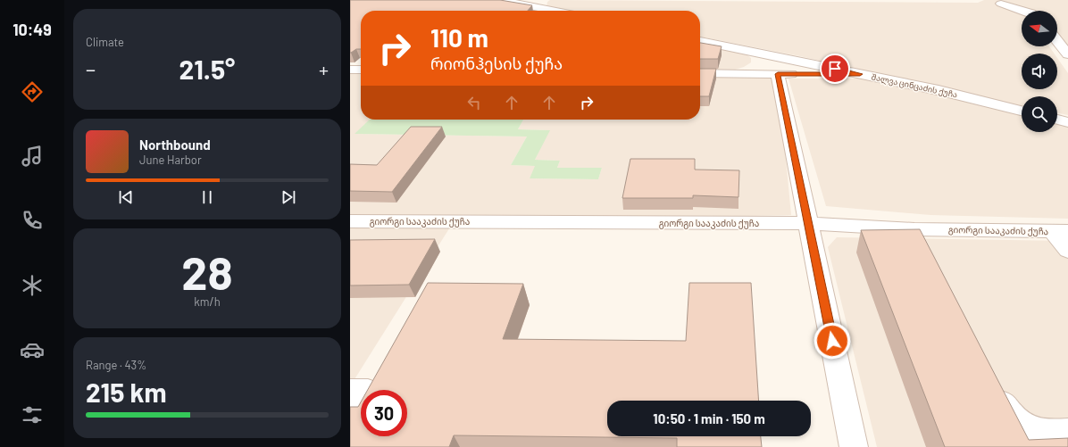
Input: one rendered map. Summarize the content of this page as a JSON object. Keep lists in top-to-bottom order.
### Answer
{
  "streets": {
    "street": ["შალვა ცინცაძის ქუჩა", "გიორგი სააკაძის ქუჩა"]
  },
  "north": "left",
  "page": {
    "tabs": "10:49",
    "tile": [
      "Climate",
      ["28", "km/h"],
      ["Range · 43%", "215 km"]
    ],
    "turn": ["110 m", "რიონჰესის ქუჩა"],
    "heat": ["−", "21.5°", "+"],
    "song": ["Northbound", "June Harbor"],
    "limit": "30",
    "trip": "10:50 · 1 min · 150 m"
  }
}
